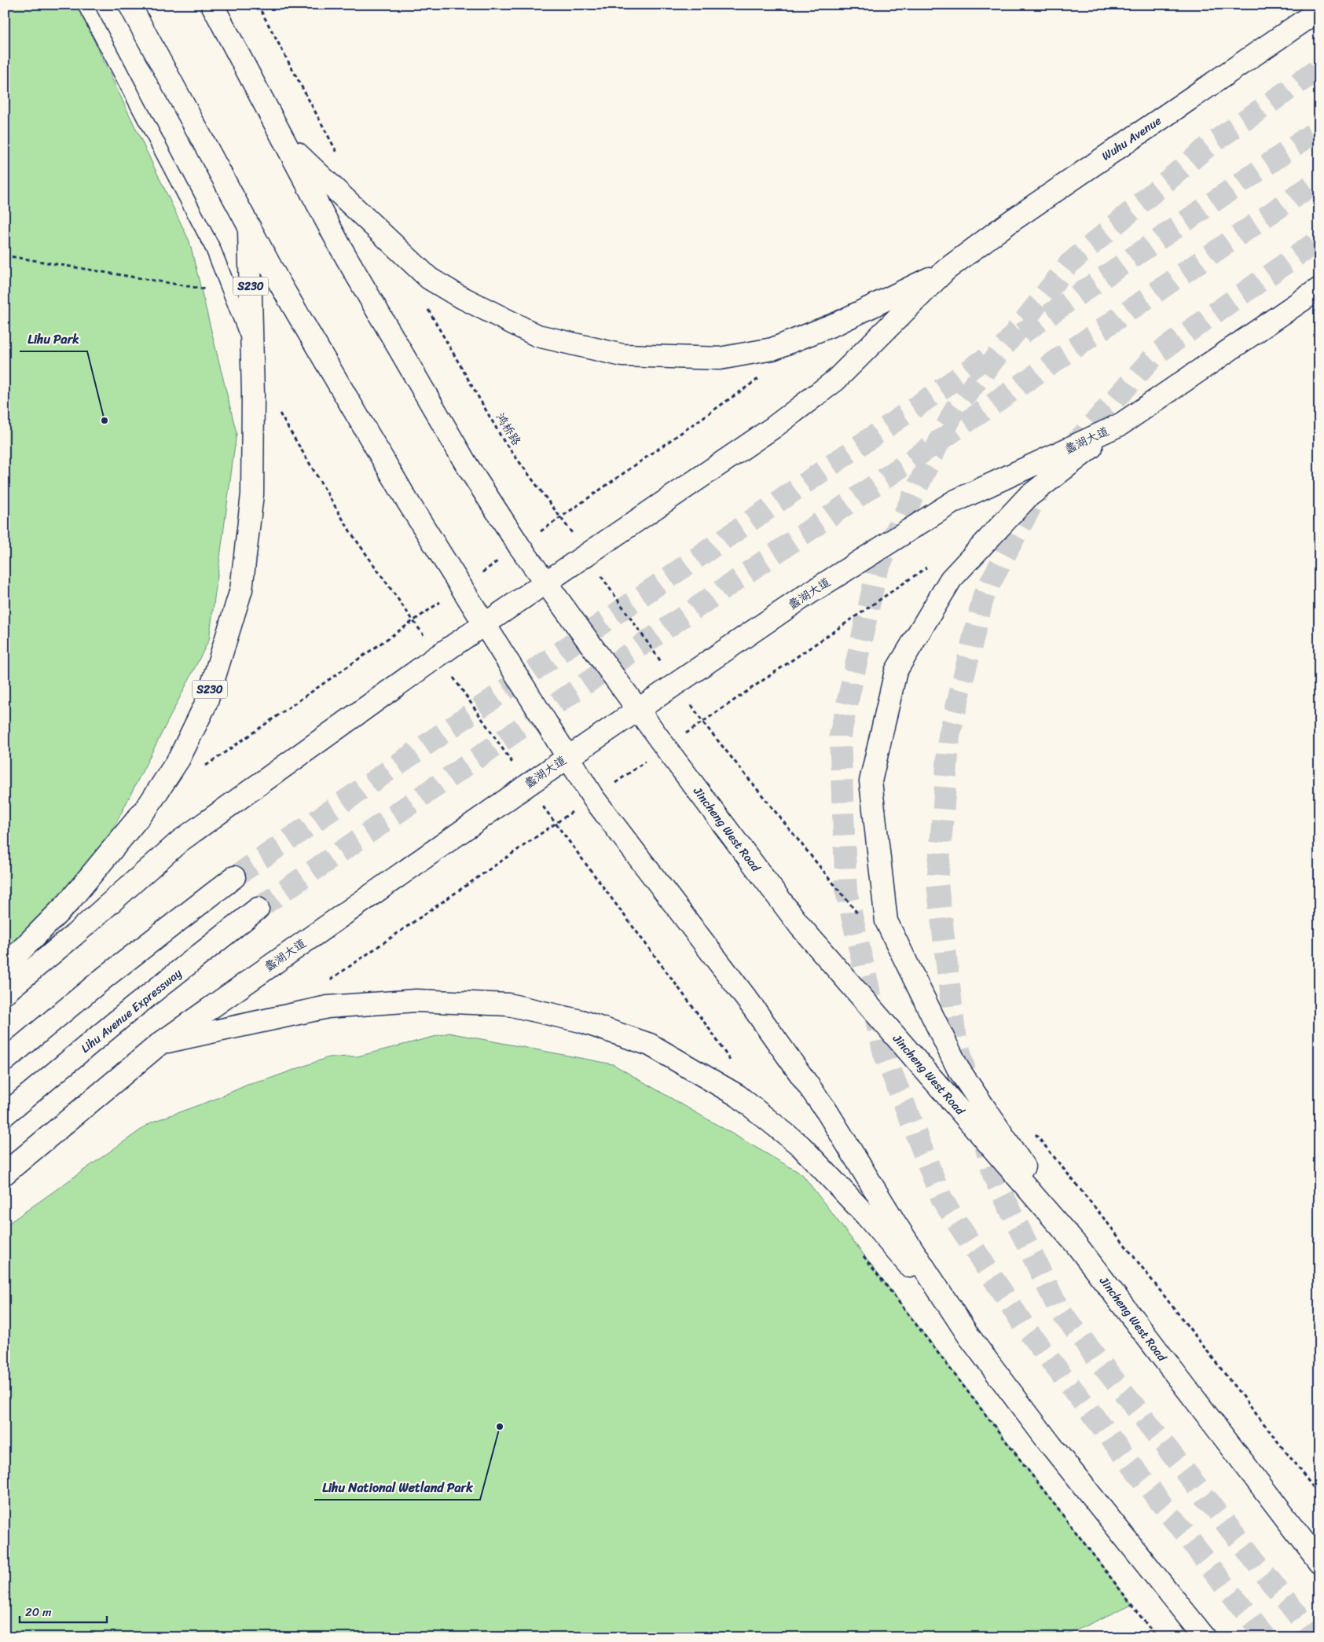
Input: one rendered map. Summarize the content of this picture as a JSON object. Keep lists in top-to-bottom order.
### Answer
{
  "streets": {
    "main road": [
      "Wuhu Avenue",
      "S230",
      "蠡湖大道",
      "Jincheng West Road",
      "Lihu Avenue Expressway"
    ],
    "path": ["鸿桥路"]
  },
  "crossings": [
    ["鸿桥路", "蠡湖大道"],
    ["蠡湖大道", "Jincheng West Road"]
  ],
  "places": ["Lihu Park", "Lihu National Wetland Park"],
  "scale_bar": "20 m"
}
